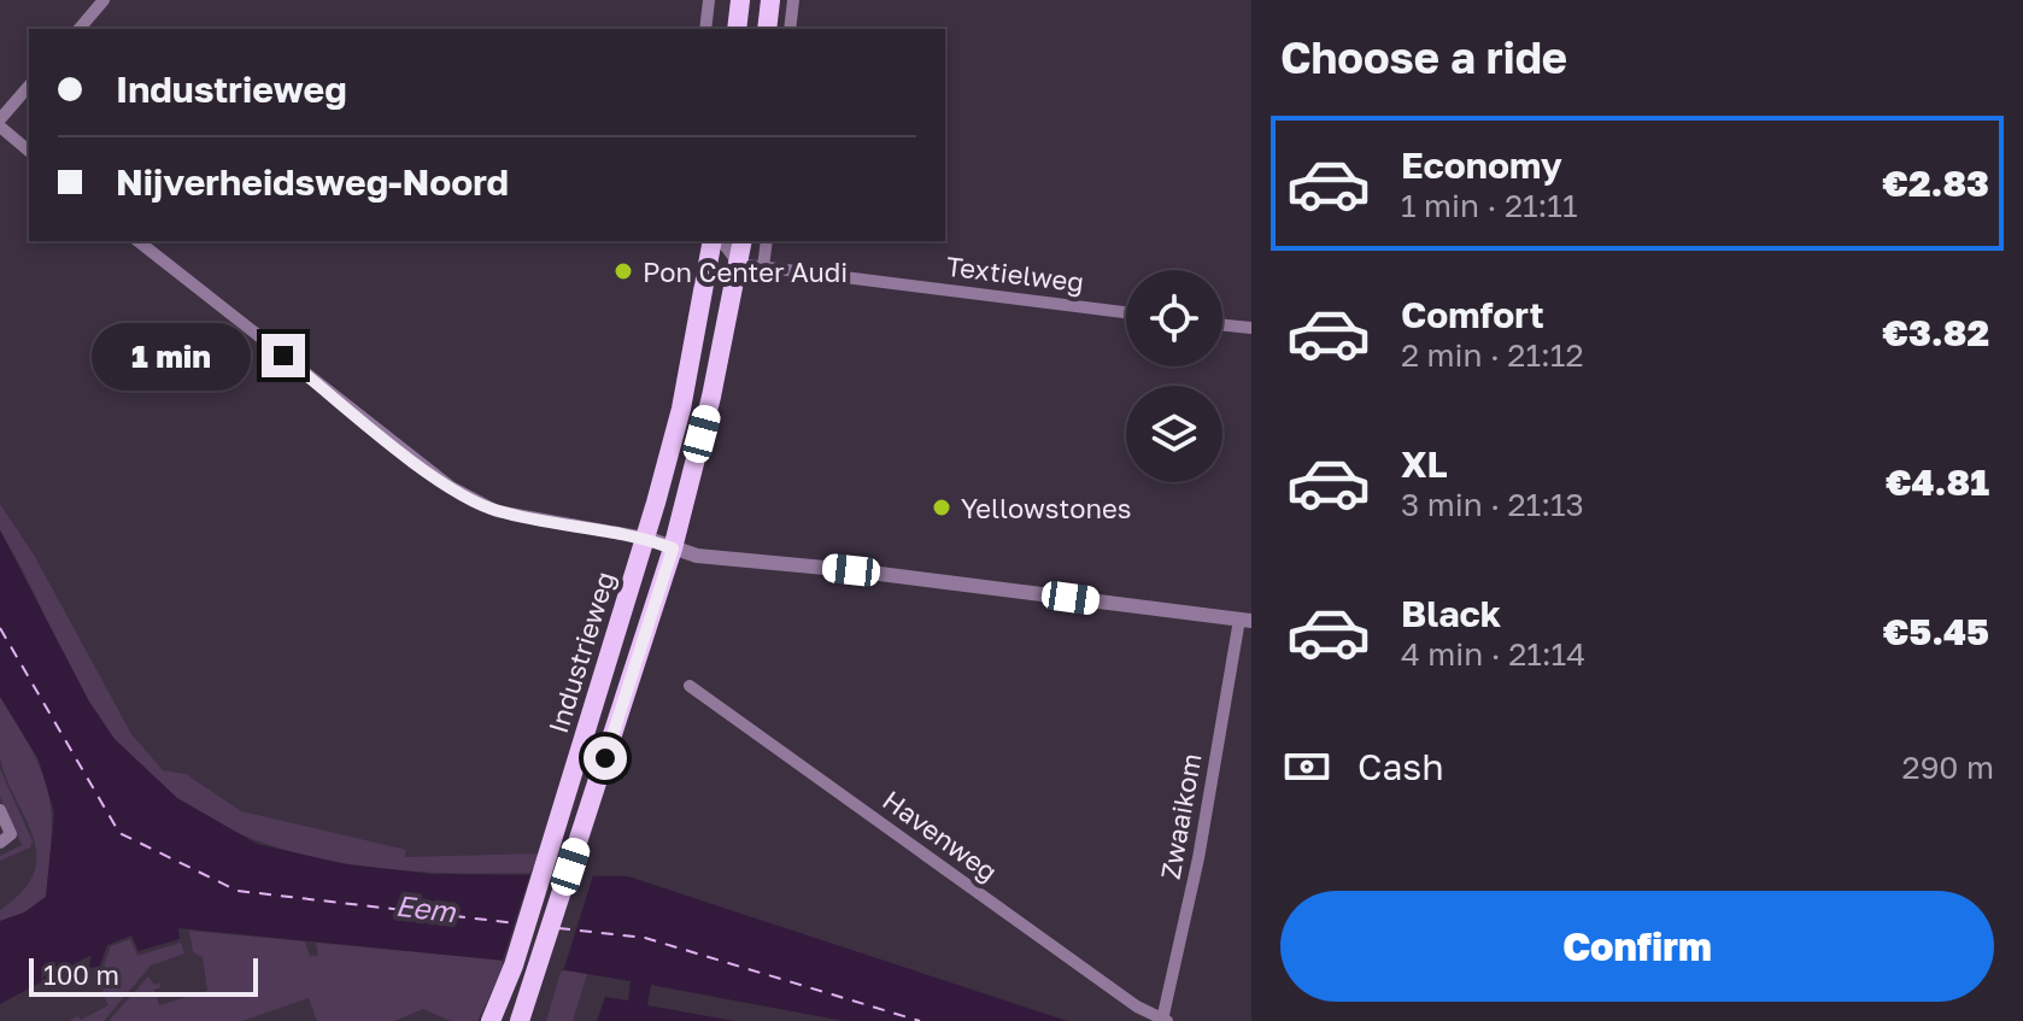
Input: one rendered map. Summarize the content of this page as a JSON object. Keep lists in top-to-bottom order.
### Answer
{
  "streets": {
    "main road": ["Industrieweg"],
    "street": ["Textielweg", "Zwaaikom", "Havenweg"]
  },
  "crossings": [
    ["Textielweg", "Industrieweg"],
    ["Zwaaikom", "Havenweg"]
  ],
  "water": ["Eem"],
  "places": ["Pon Center Audi", "Yellowstones"],
  "scale_bar": "100 m",
  "page": {
    "heading": "Choose a ride",
    "banner": ["Industrieweg", "Nijverheidsweg-Noord"],
    "list": [
      {
        "name": "Economy",
        "note": "1 min · 21:11",
        "value": "€2.83"
      },
      {
        "name": "Comfort",
        "note": "2 min · 21:12",
        "value": "€3.82"
      },
      {
        "name": "XL",
        "note": "3 min · 21:13",
        "value": "€4.81"
      },
      {
        "name": "Black",
        "note": "4 min · 21:14",
        "value": "€5.45"
      }
    ],
    "bubble": "1 min",
    "pay": ["Cash", "290 m"],
    "buttons": "Confirm",
    "scale": "100 m"
  }
}
